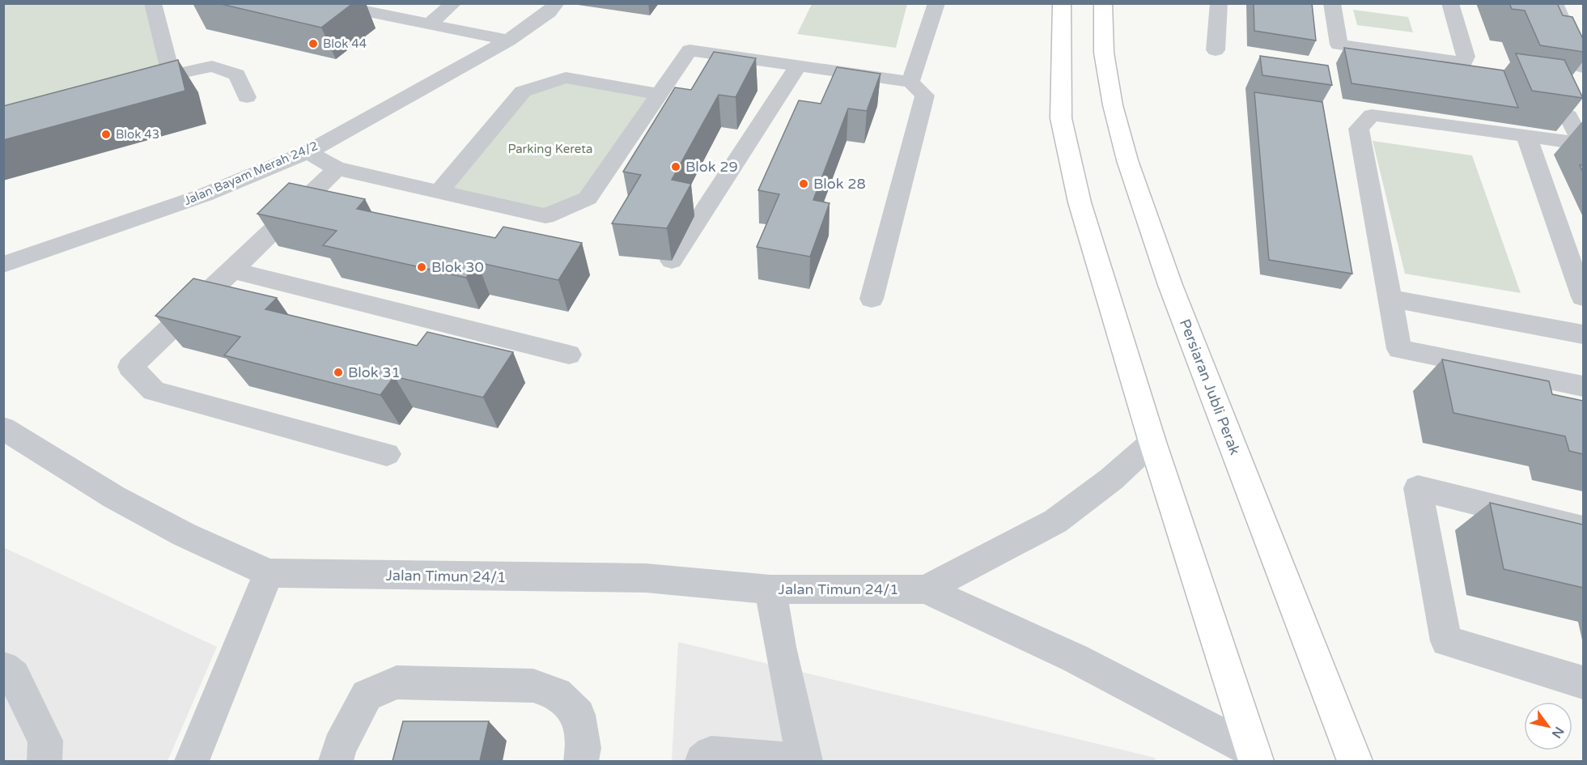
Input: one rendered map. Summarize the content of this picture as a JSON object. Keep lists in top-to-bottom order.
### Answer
{
  "streets": {
    "main road": ["Persiaran Jubli Perak"],
    "street": ["Jalan Bayam Merah 24/2", "Jalan Timun 24/1"]
  },
  "parks": ["Parking Kereta"],
  "places": [
    "Blok 44",
    "Blok 43",
    "Blok 29",
    "Blok 28",
    "Blok 30",
    "Blok 31"
  ],
  "north": "bottom right"
}
